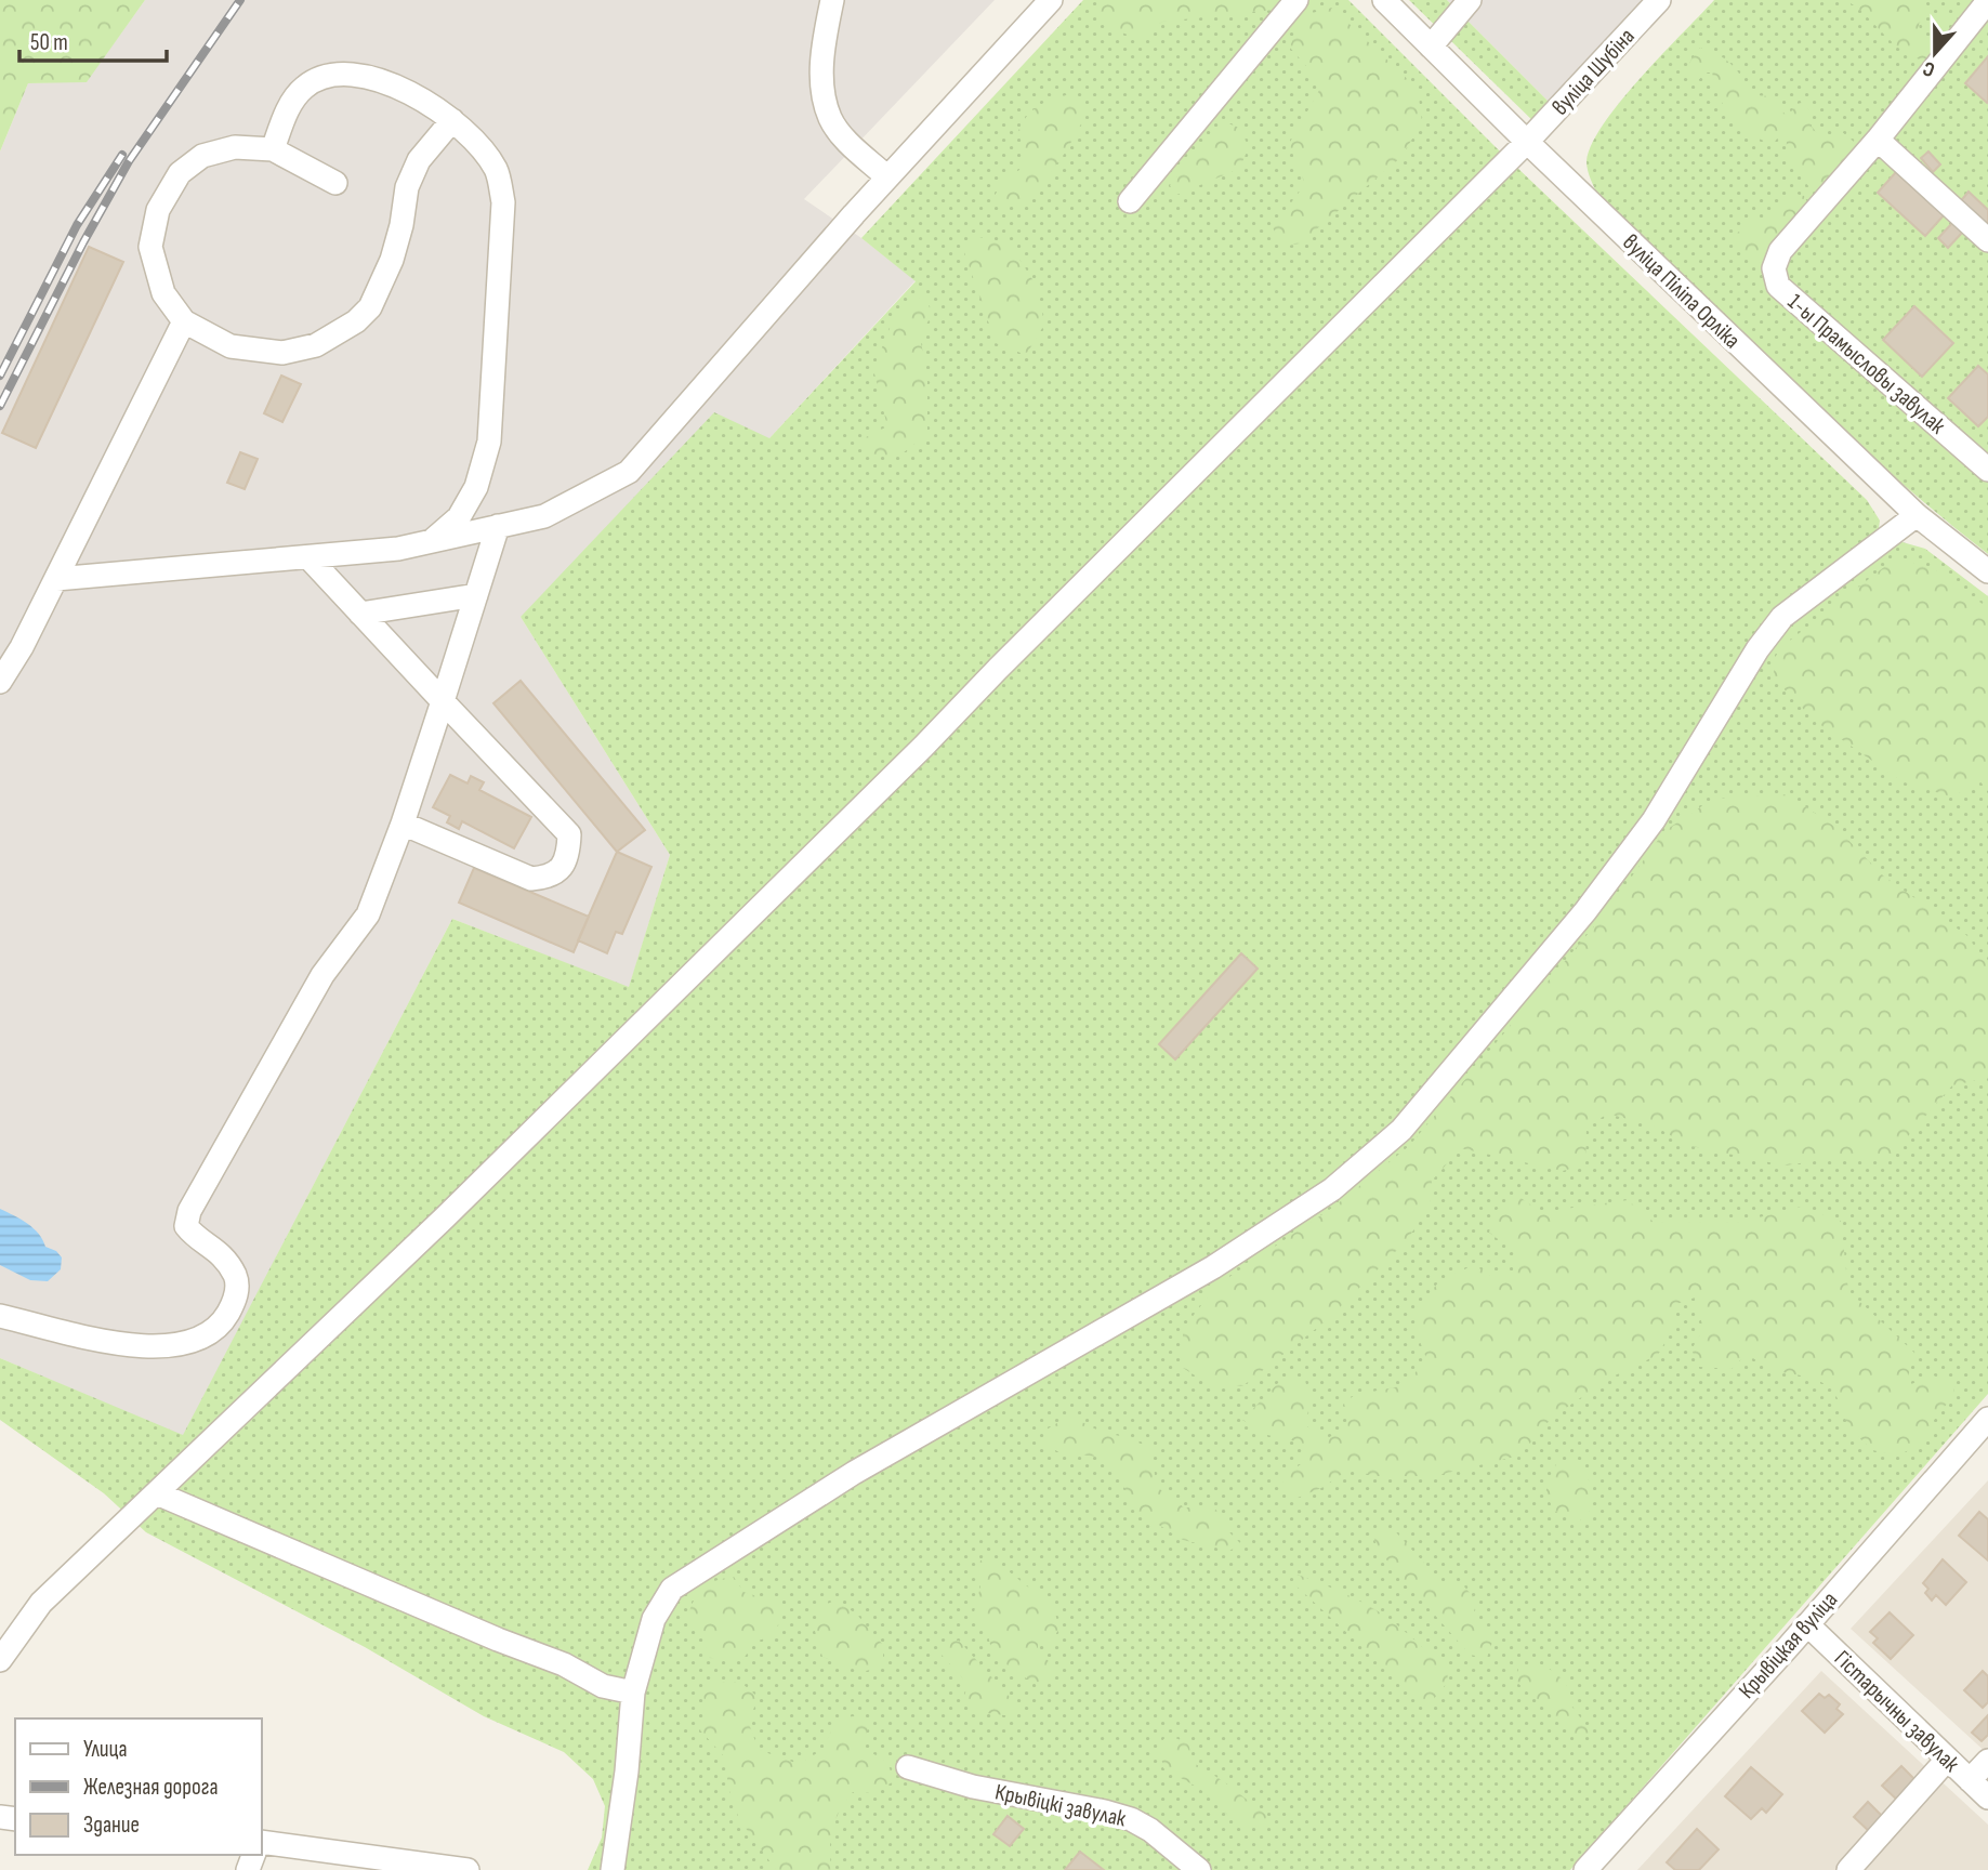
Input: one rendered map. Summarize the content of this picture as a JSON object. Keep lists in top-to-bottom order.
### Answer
{
  "streets": {
    "street": [
      "вуліца Шубіна",
      "вуліца Піліпа Орліка",
      "1-ы Прамысловы завулак",
      "Крывіцкая вуліца",
      "Гістарычны завулак",
      "Крывіцкі завулак"
    ]
  },
  "crossings": [
    ["вуліца Шубіна", "вуліца Піліпа Орліка"],
    ["Крывіцкая вуліца", "Гістарычны завулак"]
  ],
  "legend": ["Улица", "Железная дорога", "Здание"],
  "scale_bar": "50 m",
  "north": "bottom"
}
